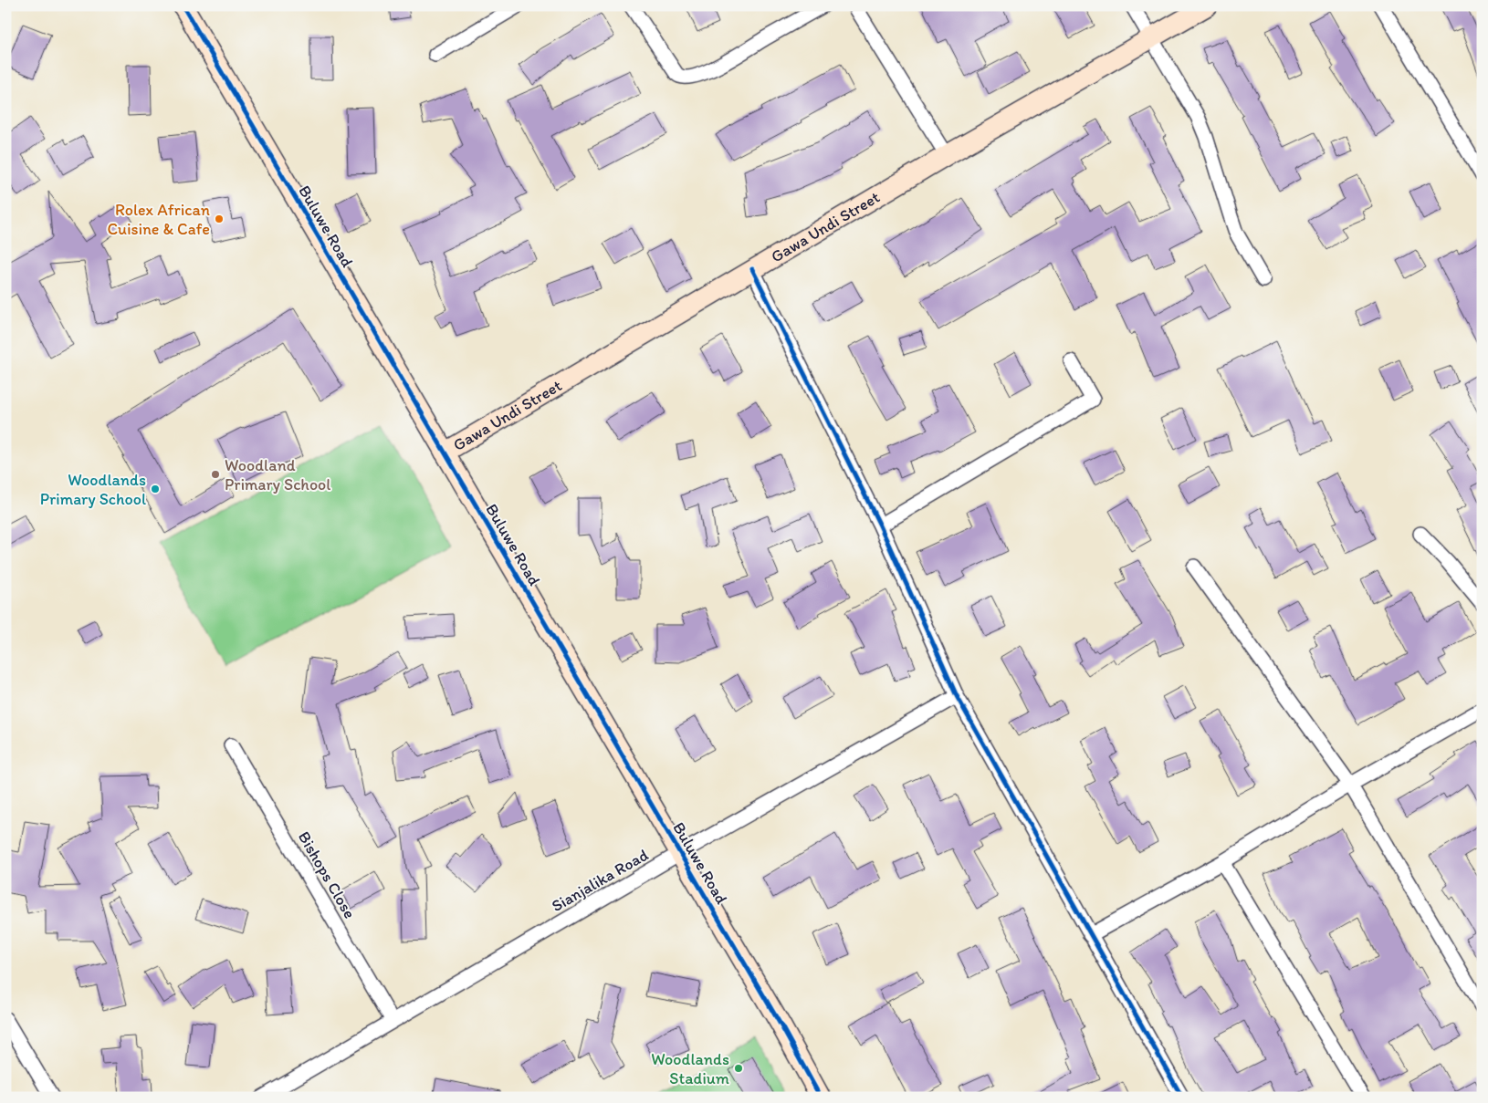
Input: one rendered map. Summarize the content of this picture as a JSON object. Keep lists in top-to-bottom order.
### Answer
{
  "streets": {
    "street": [
      "Buluwe Road",
      "Gawa Undi Street",
      "Bishops Close",
      "Sianjalika Road"
    ]
  },
  "crossings": [
    ["Buluwe Road", "Gawa Undi Street"],
    ["Buluwe Road", "Sianjalika Road"],
    ["Bishops Close", "Sianjalika Road"]
  ],
  "places": [
    "Rolex African Cuisine & Cafe",
    "Woodland Primary School",
    "Woodlands Primary School",
    "Woodlands Stadium"
  ]
}
